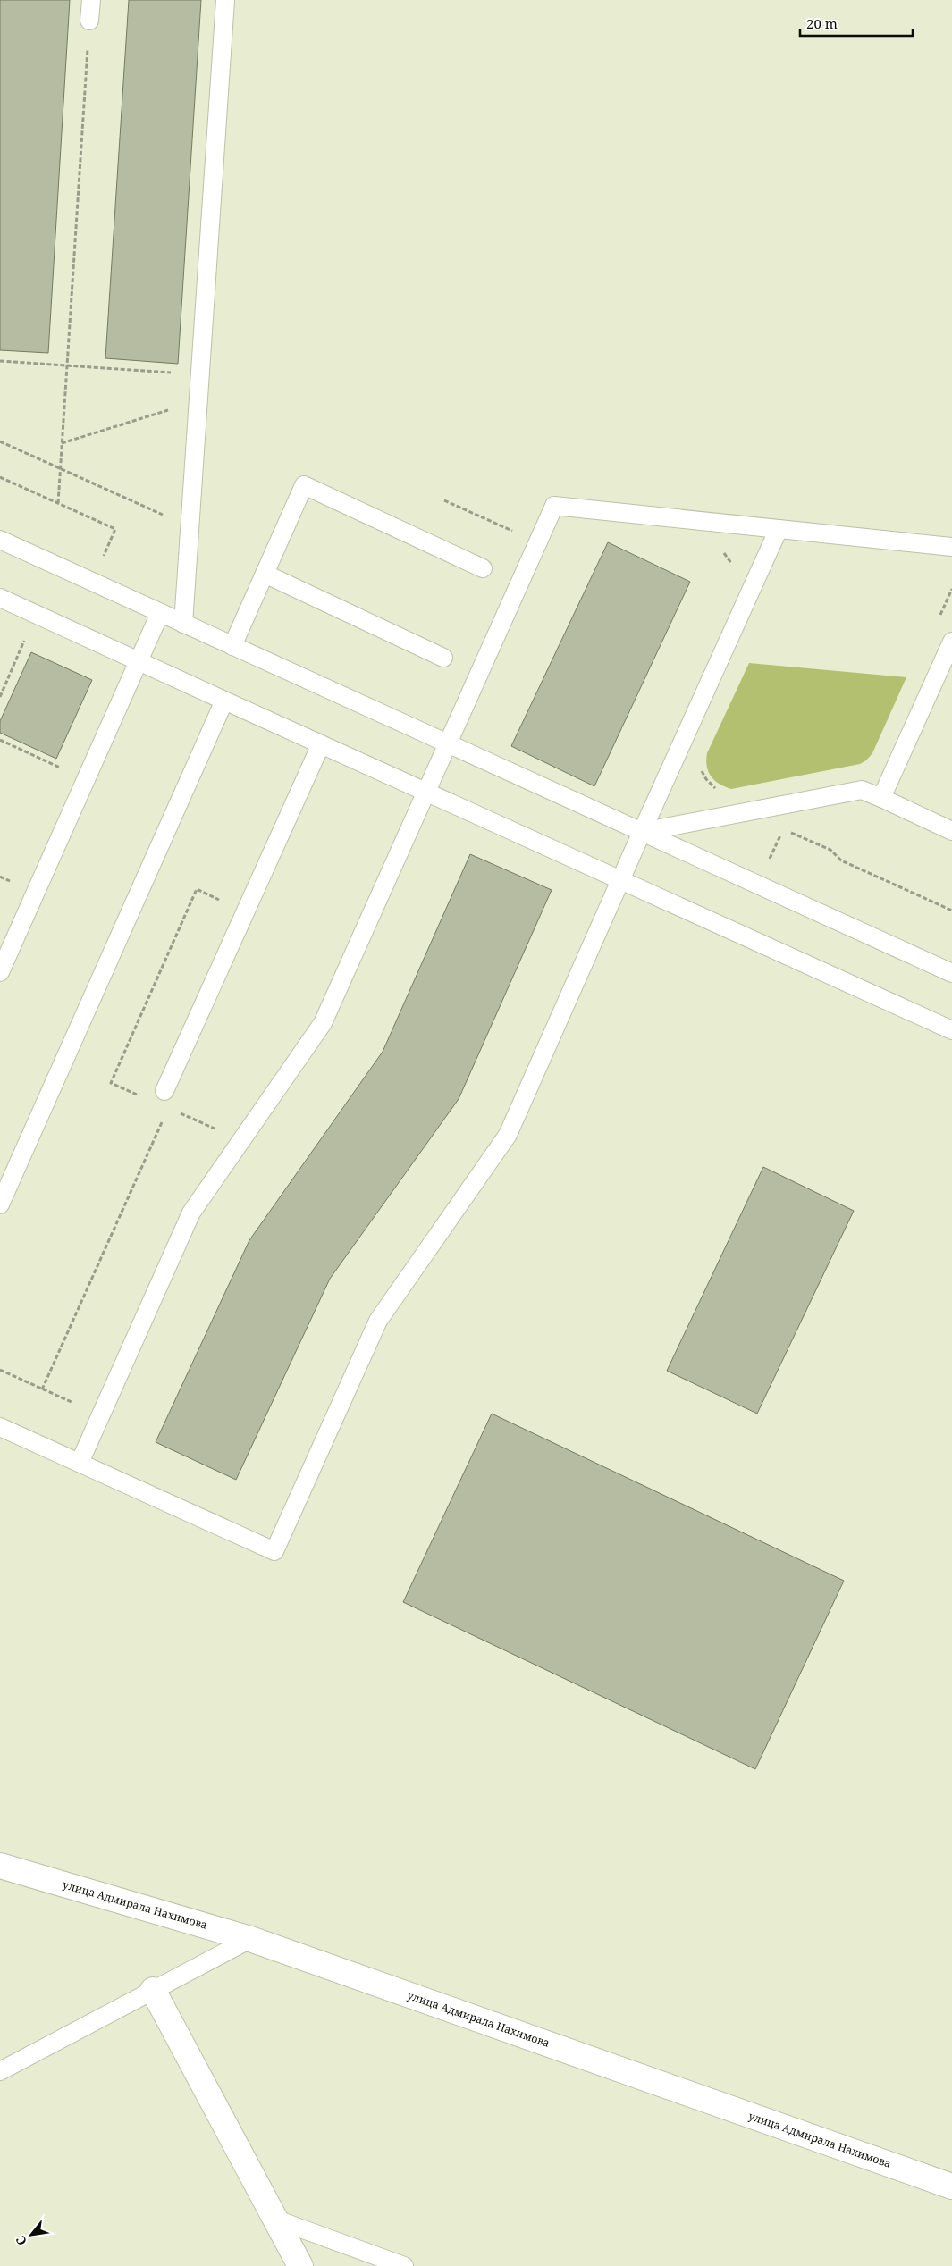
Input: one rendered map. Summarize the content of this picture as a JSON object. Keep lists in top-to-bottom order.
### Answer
{
  "streets": {
    "street": ["улица Адмирала Нахимова"]
  },
  "scale_bar": "20 m",
  "north": "bottom left"
}
